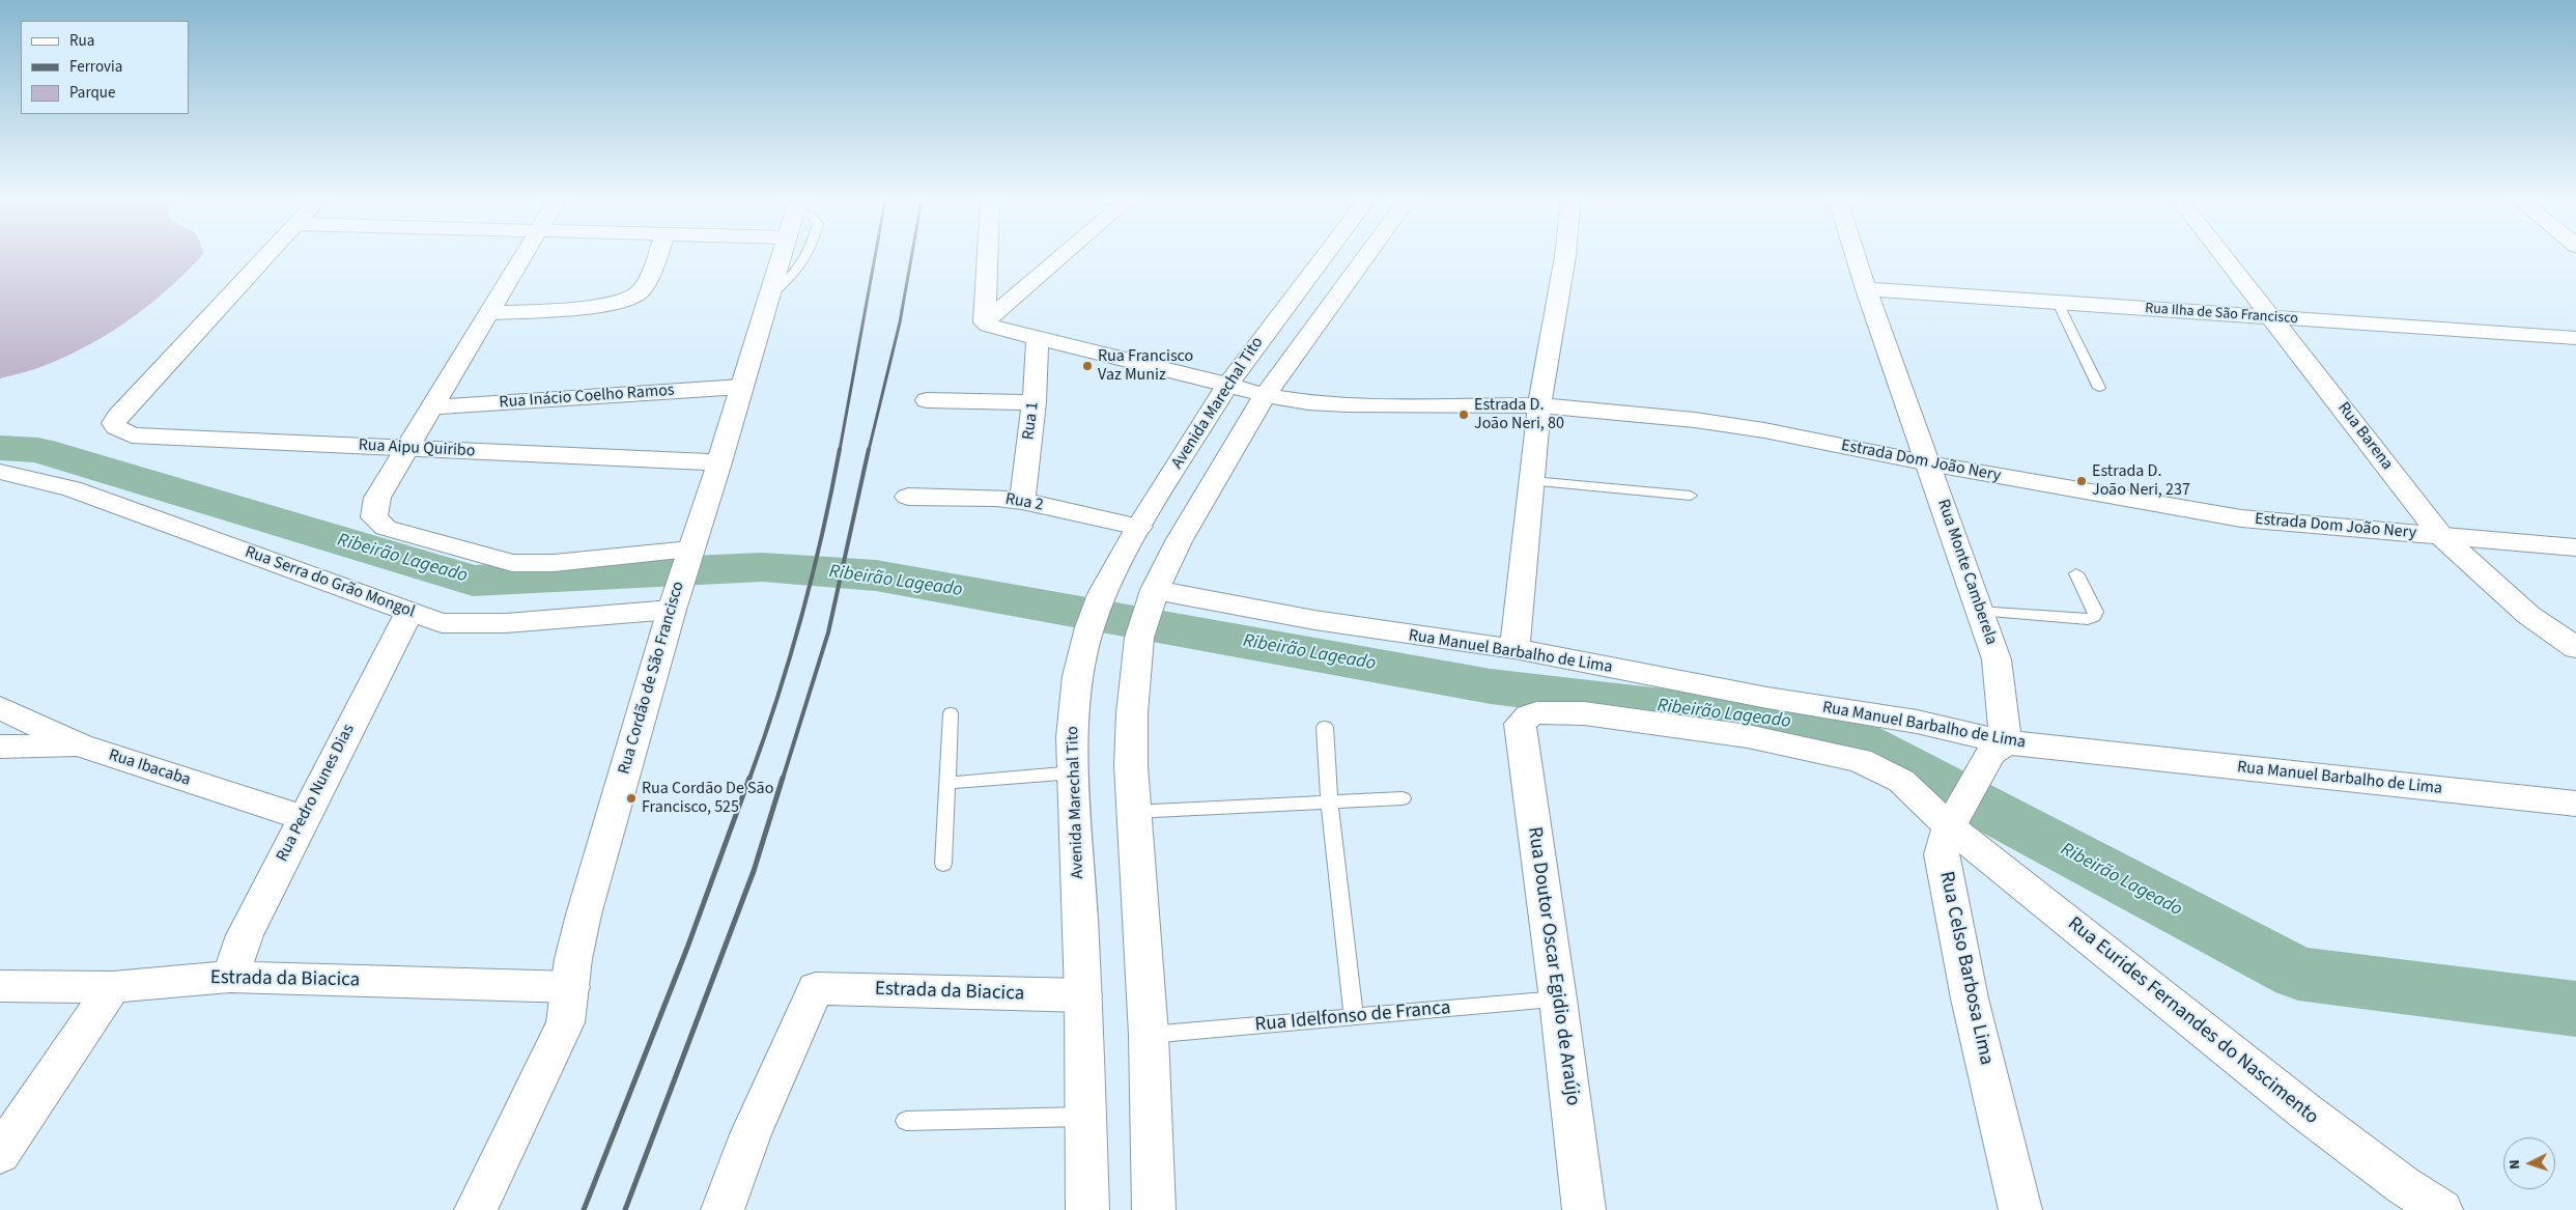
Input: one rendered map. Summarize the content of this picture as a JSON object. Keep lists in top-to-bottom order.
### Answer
{
  "streets": {
    "street": [
      "Rua Ilha de São Francisco",
      "Rua Inácio Coelho Ramos",
      "Avenida Marechal Tito",
      "Rua 1",
      "Rua Barena",
      "Rua Aipu Quiribo",
      "Estrada Dom João Nery",
      "Rua 2",
      "Rua Monte Camberela",
      "Rua Serra do Grão Mongol",
      "Rua Manuel Barbalho de Lima",
      "Rua Cordão de São Francisco",
      "Rua Ibacaba",
      "Rua Pedro Nunes Dias",
      "Rua Doutor Oscar Egidio de Araújo",
      "Rua Celso Barbosa Lima",
      "Estrada da Biacica",
      "Rua Eurides Fernandes do Nascimento"
    ],
    "lane": ["Rua Idelfonso de Franca"]
  },
  "crossings": [
    ["Rua Ilha de São Francisco", "Rua Barena"],
    ["Rua Ilha de São Francisco", "Rua Monte Camberela"],
    ["Rua Inácio Coelho Ramos", "Rua Cordão de São Francisco"],
    ["Avenida Marechal Tito", "Estrada Dom João Nery"],
    ["Avenida Marechal Tito", "Rua 2"],
    ["Avenida Marechal Tito", "Rua Manuel Barbalho de Lima"],
    ["Avenida Marechal Tito", "Estrada da Biacica"],
    ["Avenida Marechal Tito", "Rua Idelfonso de Franca"],
    ["Rua 1", "Estrada Dom João Nery"],
    ["Rua 1", "Rua 2"],
    ["Rua Barena", "Estrada Dom João Nery"],
    ["Rua Aipu Quiribo", "Rua Cordão de São Francisco"],
    ["Estrada Dom João Nery", "Rua Monte Camberela"],
    ["Rua Monte Camberela", "Rua Manuel Barbalho de Lima"],
    ["Rua Monte Camberela", "Rua Celso Barbosa Lima"],
    ["Rua Serra do Grão Mongol", "Rua Cordão de São Francisco"],
    ["Rua Serra do Grão Mongol", "Rua Pedro Nunes Dias"],
    ["Rua Manuel Barbalho de Lima", "Rua Celso Barbosa Lima"],
    ["Rua Cordão de São Francisco", "Estrada da Biacica"],
    ["Rua Ibacaba", "Rua Pedro Nunes Dias"],
    ["Rua Pedro Nunes Dias", "Estrada da Biacica"],
    ["Rua Doutor Oscar Egidio de Araújo", "Rua Idelfonso de Franca"],
    ["Rua Doutor Oscar Egidio de Araújo", "Rua Eurides Fernandes do Nascimento"],
    ["Rua Celso Barbosa Lima", "Rua Eurides Fernandes do Nascimento"]
  ],
  "water": ["Ribeirão Lageado"],
  "places": [
    "Rua Francisco Vaz Muniz",
    "Estrada D. João Neri, 80",
    "Estrada D. João Neri, 237",
    "Rua Cordão De São Francisco, 525"
  ],
  "legend": ["Rua", "Ferrovia", "Parque"],
  "north": "left"
}
